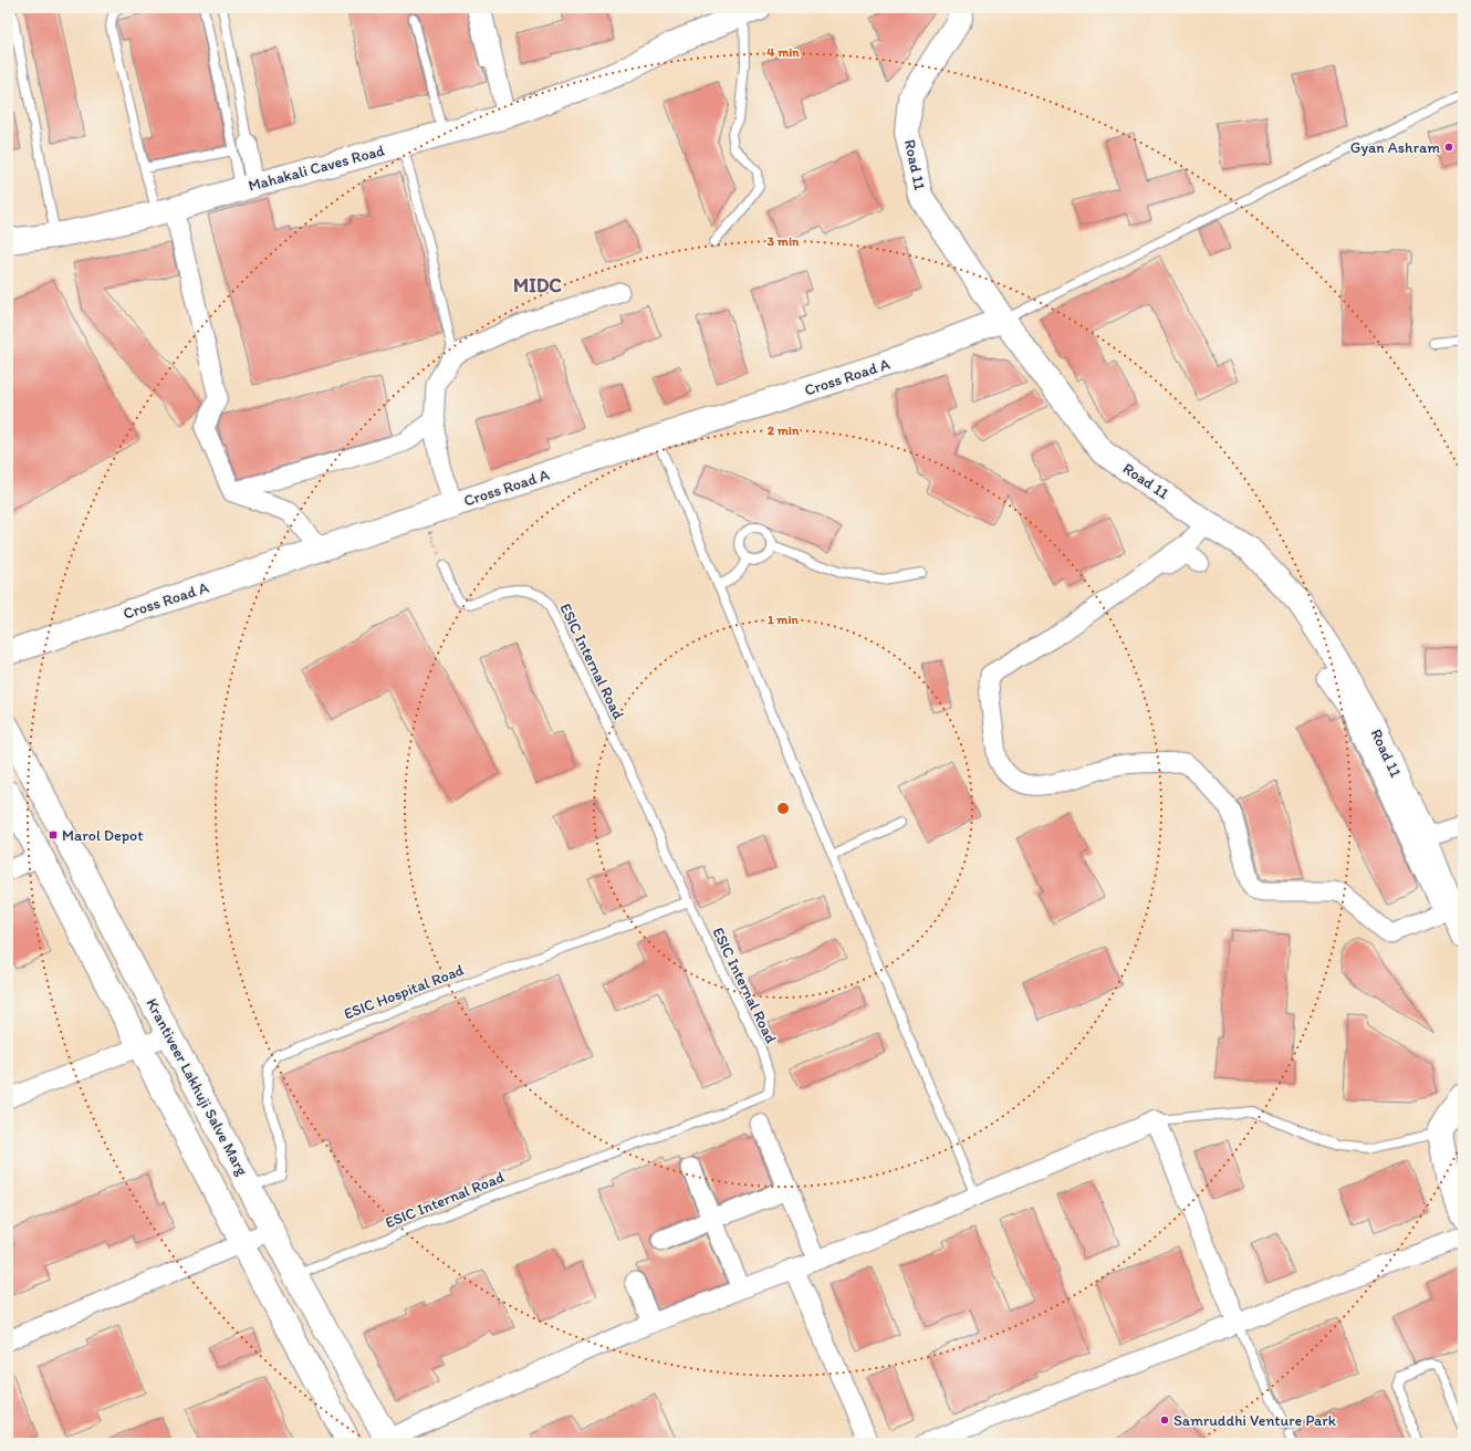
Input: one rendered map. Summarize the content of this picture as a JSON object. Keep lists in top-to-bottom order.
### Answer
{
  "streets": {
    "street": [
      "Road 11",
      "Mahakali Caves Road",
      "Cross Road A",
      "Krantiveer Lakhuji Salve Marg"
    ],
    "lane": ["ESIC Internal Road", "ESIC Hospital Road"]
  },
  "crossings": [
    ["Road 11", "Cross Road A"],
    ["ESIC Internal Road", "ESIC Hospital Road"],
    ["ESIC Internal Road", "Krantiveer Lakhuji Salve Marg"],
    ["ESIC Hospital Road", "Krantiveer Lakhuji Salve Marg"]
  ],
  "districts": ["MIDC"],
  "places": {
    "other": ["Gyan Ashram", "Samruddhi Venture Park"],
    "transit": ["Marol Depot"]
  },
  "rings": [
    "4 min",
    "3 min",
    "2 min",
    "1 min"
  ]
}
